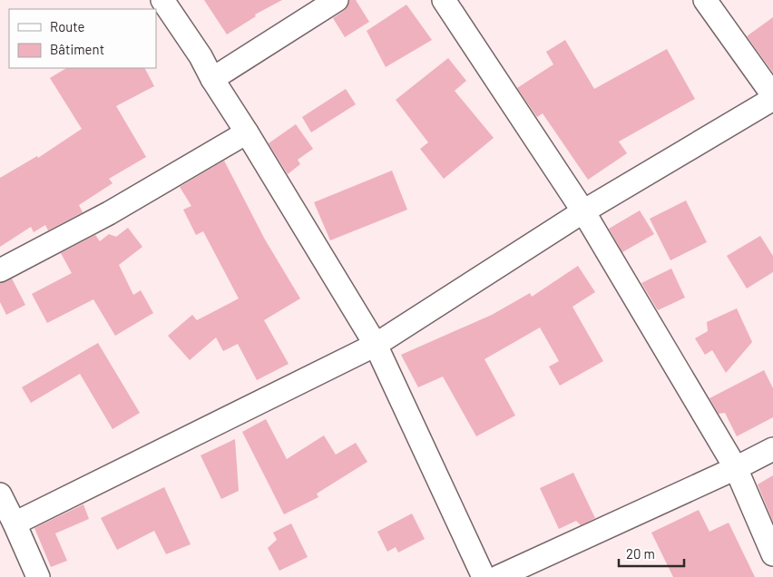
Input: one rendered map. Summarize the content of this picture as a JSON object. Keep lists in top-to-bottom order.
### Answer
{
  "legend": ["Route", "Bâtiment"],
  "scale_bar": "20 m"
}
